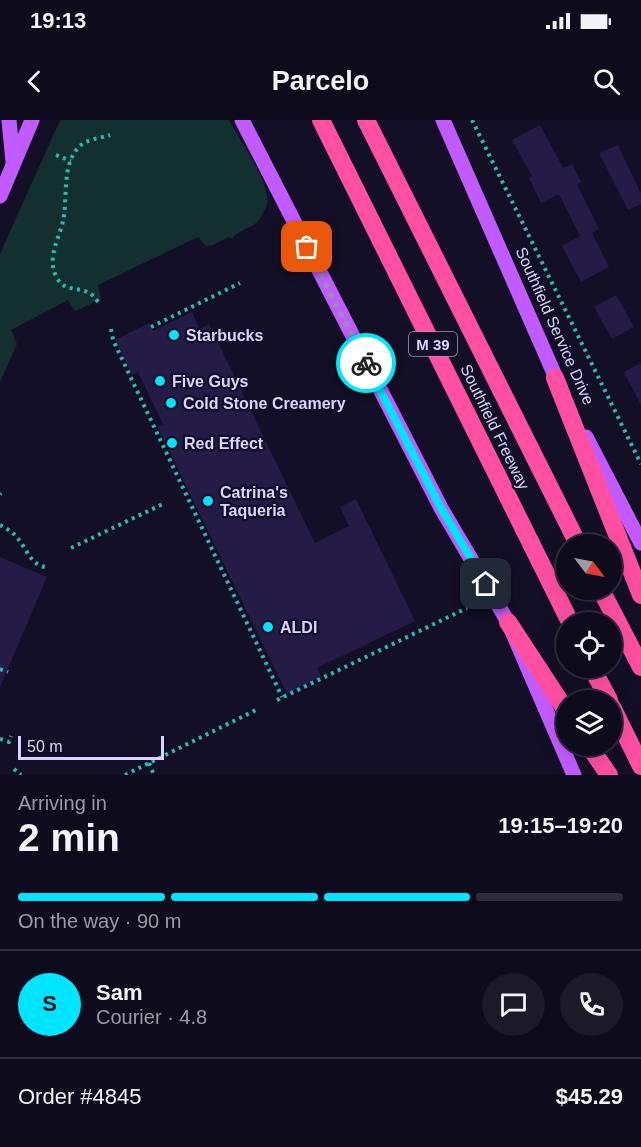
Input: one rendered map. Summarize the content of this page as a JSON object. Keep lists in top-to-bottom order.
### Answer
{
  "streets": {
    "highway": ["M 39", "Southfield Freeway"],
    "main road": ["Southfield Service Drive"]
  },
  "places": [
    "Starbucks",
    "Five Guys",
    "Cold Stone Creamery",
    "Red Effect",
    "Catrina's Taqueria",
    "ALDI"
  ],
  "scale_bar": "50 m",
  "north": "bottom right",
  "page": {
    "status": "19:13",
    "header": "Parcelo",
    "scale": "50 m",
    "heading": ["2 min", "Arriving in", "19:15–19:20"],
    "panel": [
      "Sam",
      "Courier · 4.8",
      "Order #4845",
      "$45.29"
    ],
    "bar": "On the way · 90 m",
    "round": "S"
  }
}
